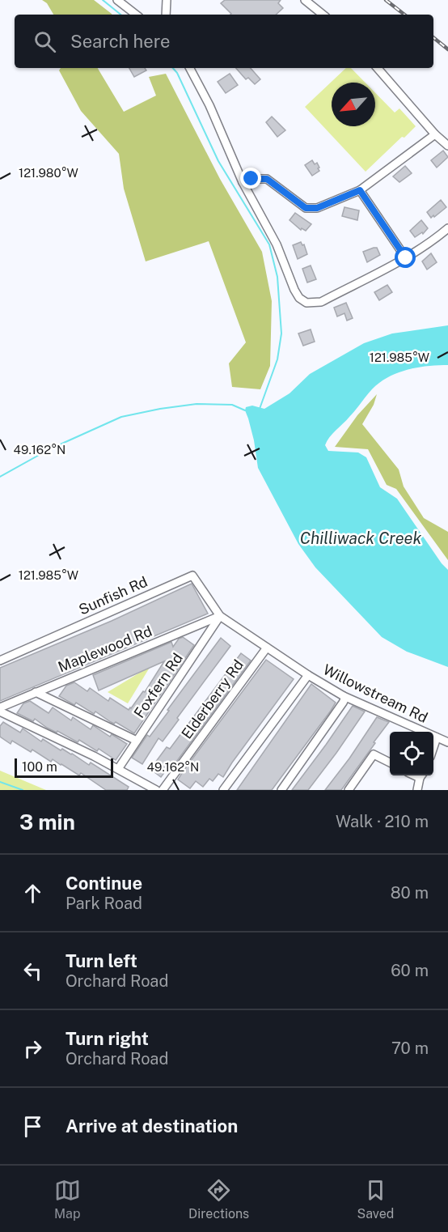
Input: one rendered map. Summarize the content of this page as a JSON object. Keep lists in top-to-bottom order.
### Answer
{
  "streets": {
    "street": [
      "Sunfish Rd",
      "Maplewood Rd",
      "Foxfern Rd",
      "Willowstream Rd",
      "Elderberry Rd"
    ]
  },
  "crossings": [
    ["Sunfish Rd", "Maplewood Rd"],
    ["Sunfish Rd", "Foxfern Rd"],
    ["Sunfish Rd", "Willowstream Rd"],
    ["Maplewood Rd", "Foxfern Rd"],
    ["Maplewood Rd", "Willowstream Rd"],
    ["Foxfern Rd", "Willowstream Rd"],
    ["Willowstream Rd", "Elderberry Rd"]
  ],
  "water": ["Chilliwack Creek"],
  "scale_bar": "100 m",
  "north": "bottom left",
  "page": {
    "search": "Search here",
    "scale": "100 m",
    "heading": ["3 min", "Walk · 210 m"],
    "list": [
      ["Continue", "Park Road", "80 m"],
      ["Turn left", "Orchard Road", "60 m"],
      ["Turn right", "Orchard Road", "70 m"],
      "Arrive at destination"
    ],
    "nav": ["Map", "Directions", "Saved"]
  },
  "coordinates": ["121.980°W", "121.985°W", "49.162°N"]
}
